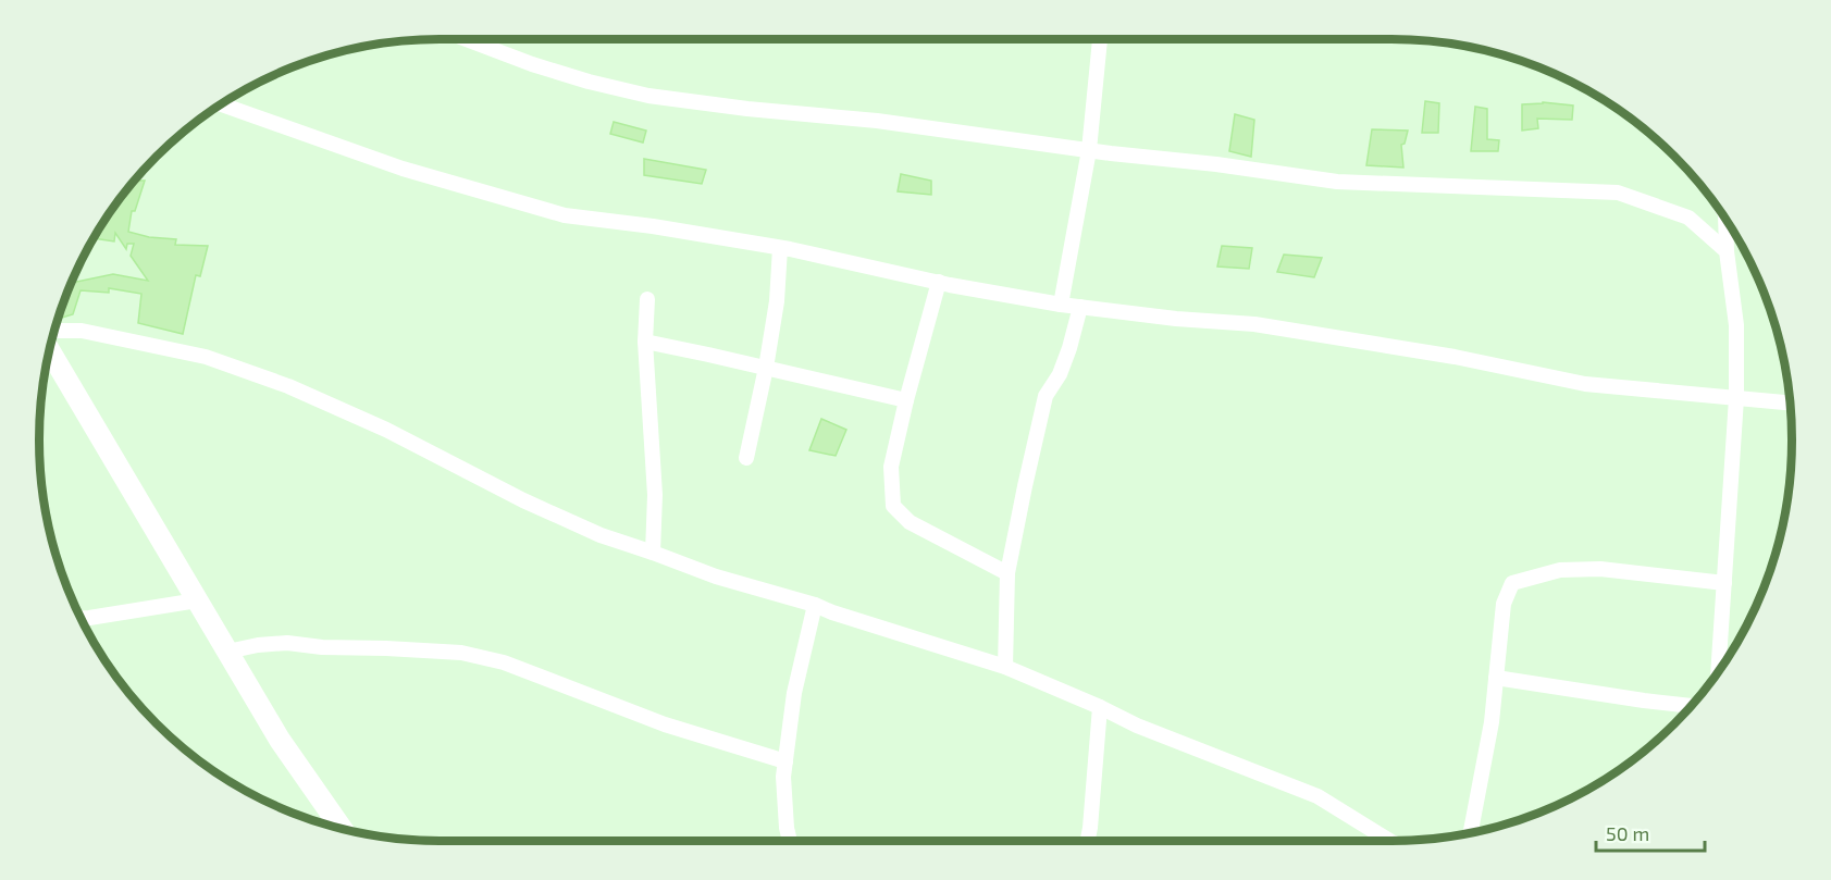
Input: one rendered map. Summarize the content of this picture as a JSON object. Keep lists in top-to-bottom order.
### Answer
{
  "scale_bar": "50 m"
}
